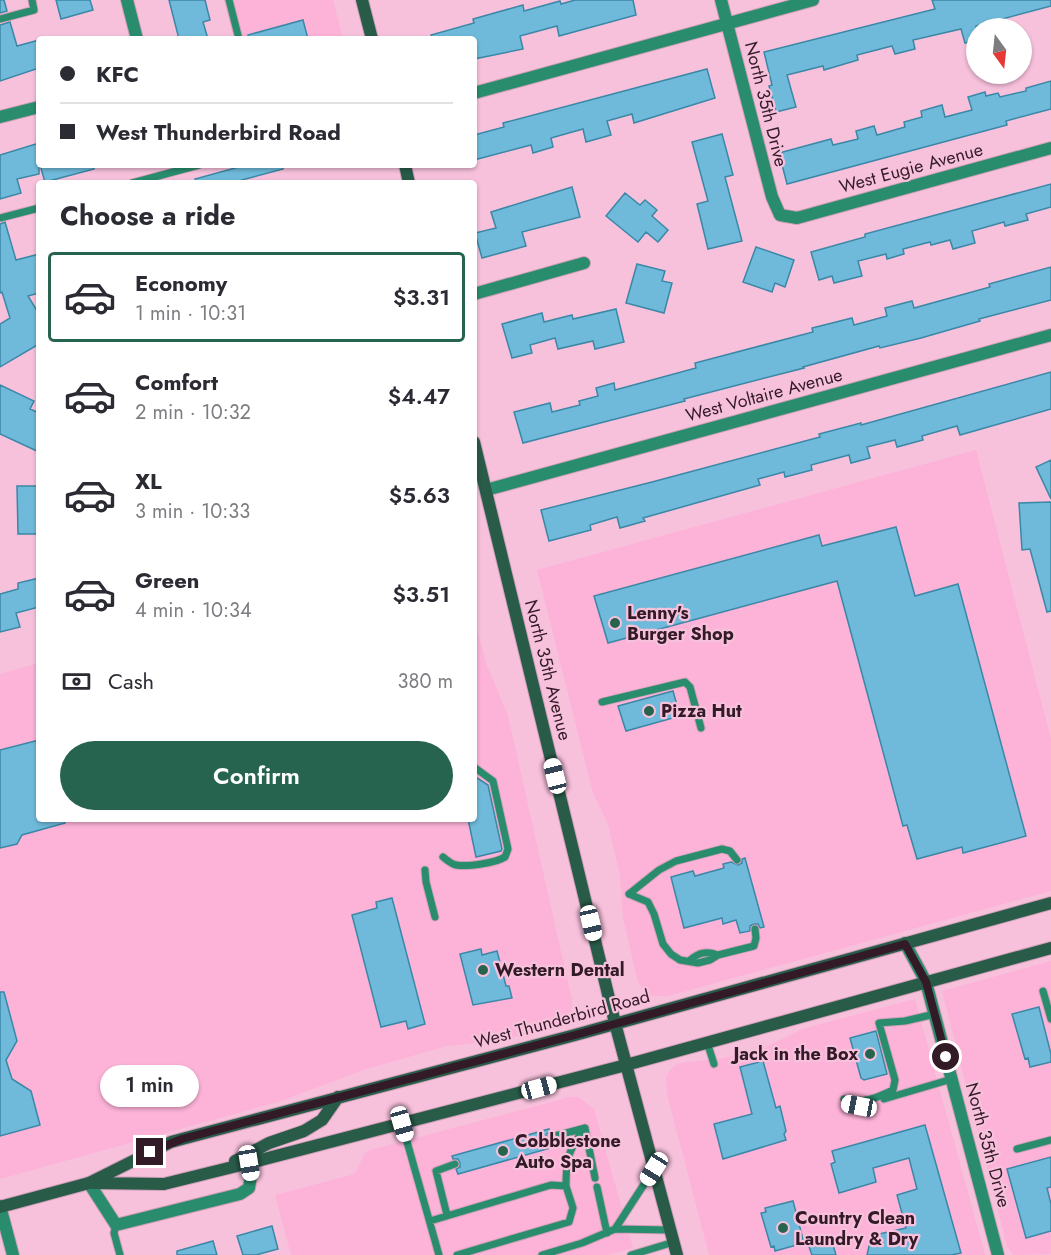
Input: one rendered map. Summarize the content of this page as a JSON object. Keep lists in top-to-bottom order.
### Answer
{
  "streets": {
    "main road": ["North 35th Avenue", "West Thunderbird Road"],
    "street": ["North 35th Drive", "West Eugie Avenue", "West Voltaire Avenue"]
  },
  "crossings": [
    ["North 35th Drive", "West Eugie Avenue"],
    ["North 35th Drive", "West Thunderbird Road"],
    ["West Voltaire Avenue", "North 35th Avenue"],
    ["North 35th Avenue", "West Thunderbird Road"]
  ],
  "places": [
    "Lenny's Burger Shop",
    "Pizza Hut",
    "Western Dental",
    "Jack in the Box",
    "Cobblestone Auto Spa",
    "Country Clean Laundry & Dry"
  ],
  "north": "bottom",
  "page": {
    "banner": ["KFC", "West Thunderbird Road"],
    "heading": "Choose a ride",
    "list": [
      {
        "name": "Economy",
        "note": "1 min · 10:31",
        "value": "$3.31"
      },
      {
        "name": "Comfort",
        "note": "2 min · 10:32",
        "value": "$4.47"
      },
      {
        "name": "XL",
        "note": "3 min · 10:33",
        "value": "$5.63"
      },
      {
        "name": "Green",
        "note": "4 min · 10:34",
        "value": "$3.51"
      }
    ],
    "pay": ["Cash", "380 m"],
    "buttons": "Confirm",
    "bubble": "1 min"
  }
}
